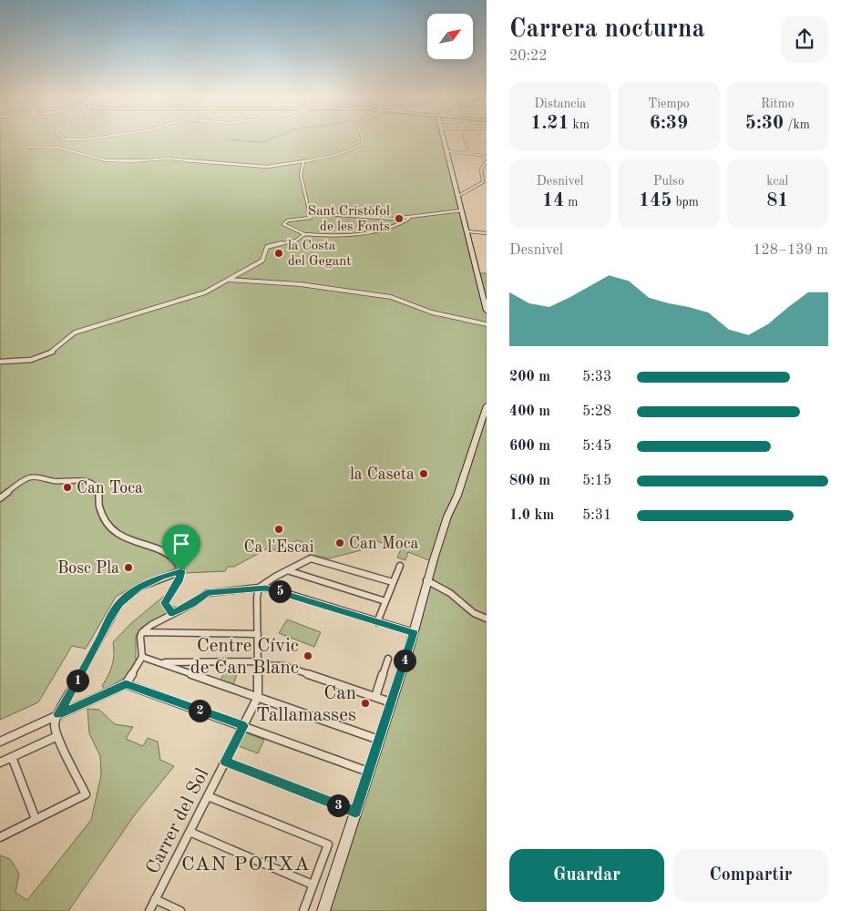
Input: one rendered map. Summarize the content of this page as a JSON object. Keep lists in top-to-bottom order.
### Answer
{
  "streets": {
    "street": ["Carrer del Sol"]
  },
  "districts": ["CAN POTXA"],
  "places": [
    "Sant Cristòfol de les Fonts",
    "la Costa del Gegant",
    "la Caseta",
    "Can Toca",
    "Ca l'Escai",
    "Can Moca",
    "Bosc Pla",
    "Centre Cívic de Can Blanc",
    "Can Tallamasses"
  ],
  "north": "top right",
  "page": {
    "heading": ["Carrera nocturna", "20:22"],
    "stats": [
      ["Distancia", "1.21 km"],
      ["Tiempo", "6:39"],
      ["Ritmo", "5:30 /km"],
      ["Desnivel", "14 m"],
      ["Pulso", "145 bpm"],
      ["kcal", "81"]
    ],
    "chart": ["Desnivel", "128–139 m"],
    "list": [
      {
        "name": "200 m",
        "note": "5:33"
      },
      {
        "name": "400 m",
        "note": "5:28"
      },
      {
        "name": "600 m",
        "note": "5:45"
      },
      {
        "name": "800 m",
        "note": "5:15"
      },
      {
        "name": "1.0 km",
        "note": "5:31"
      }
    ],
    "pins": [
      "5",
      "4",
      "1",
      "2",
      "3"
    ],
    "buttons": ["Guardar", "Compartir"]
  }
}
